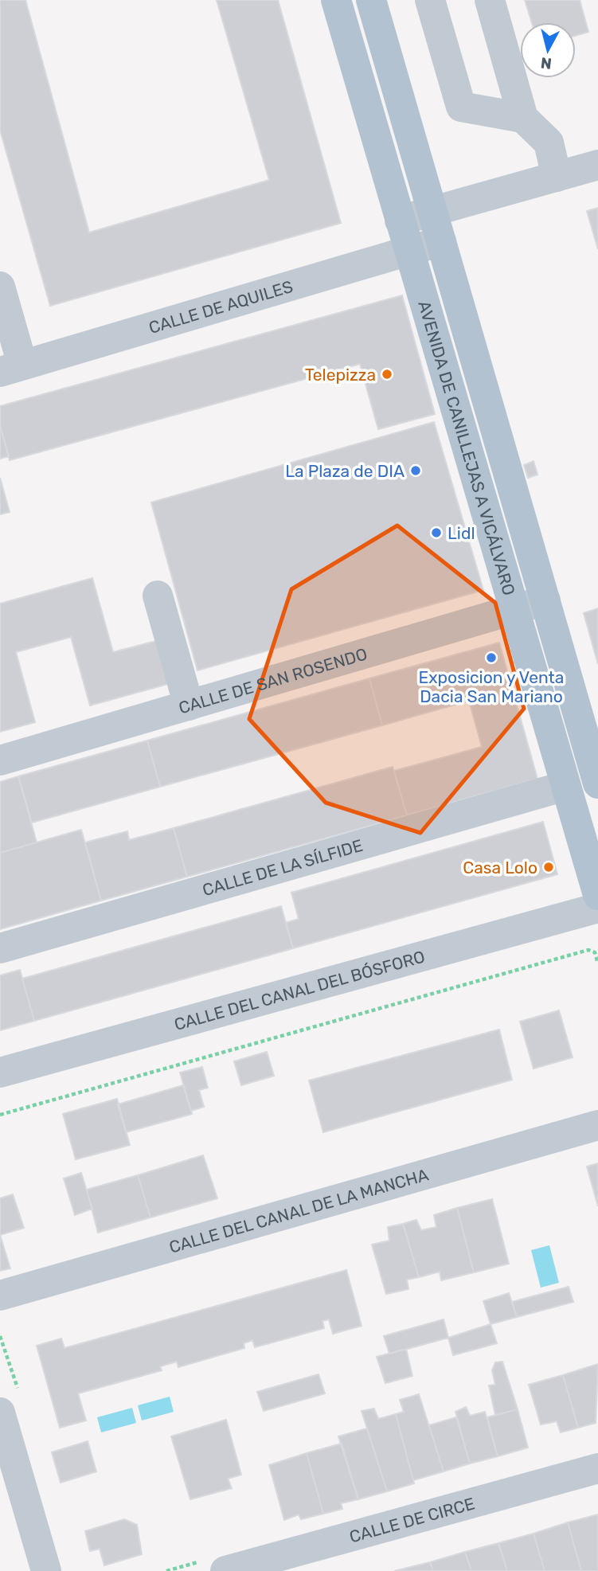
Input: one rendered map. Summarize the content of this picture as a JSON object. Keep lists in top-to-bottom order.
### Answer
{
  "streets": {
    "main road": ["AVENIDA DE CANILLEJAS A VICÁLVARO"],
    "street": [
      "CALLE DE AQUILES",
      "CALLE DE SAN ROSENDO",
      "CALLE DE LA SÍLFIDE",
      "CALLE DEL CANAL DEL BÓSFORO",
      "CALLE DEL CANAL DE LA MANCHA",
      "CALLE DE CIRCE"
    ]
  },
  "crossings": [
    ["CALLE DE AQUILES", "AVENIDA DE CANILLEJAS A VICÁLVARO"],
    ["AVENIDA DE CANILLEJAS A VICÁLVARO", "CALLE DE SAN ROSENDO"],
    ["AVENIDA DE CANILLEJAS A VICÁLVARO", "CALLE DE LA SÍLFIDE"]
  ],
  "places": [
    "Telepizza",
    "La Plaza de DIA",
    "Lidl",
    "Exposicion y Venta Dacia San Mariano",
    "Casa Lolo"
  ],
  "north": "bottom"
}
